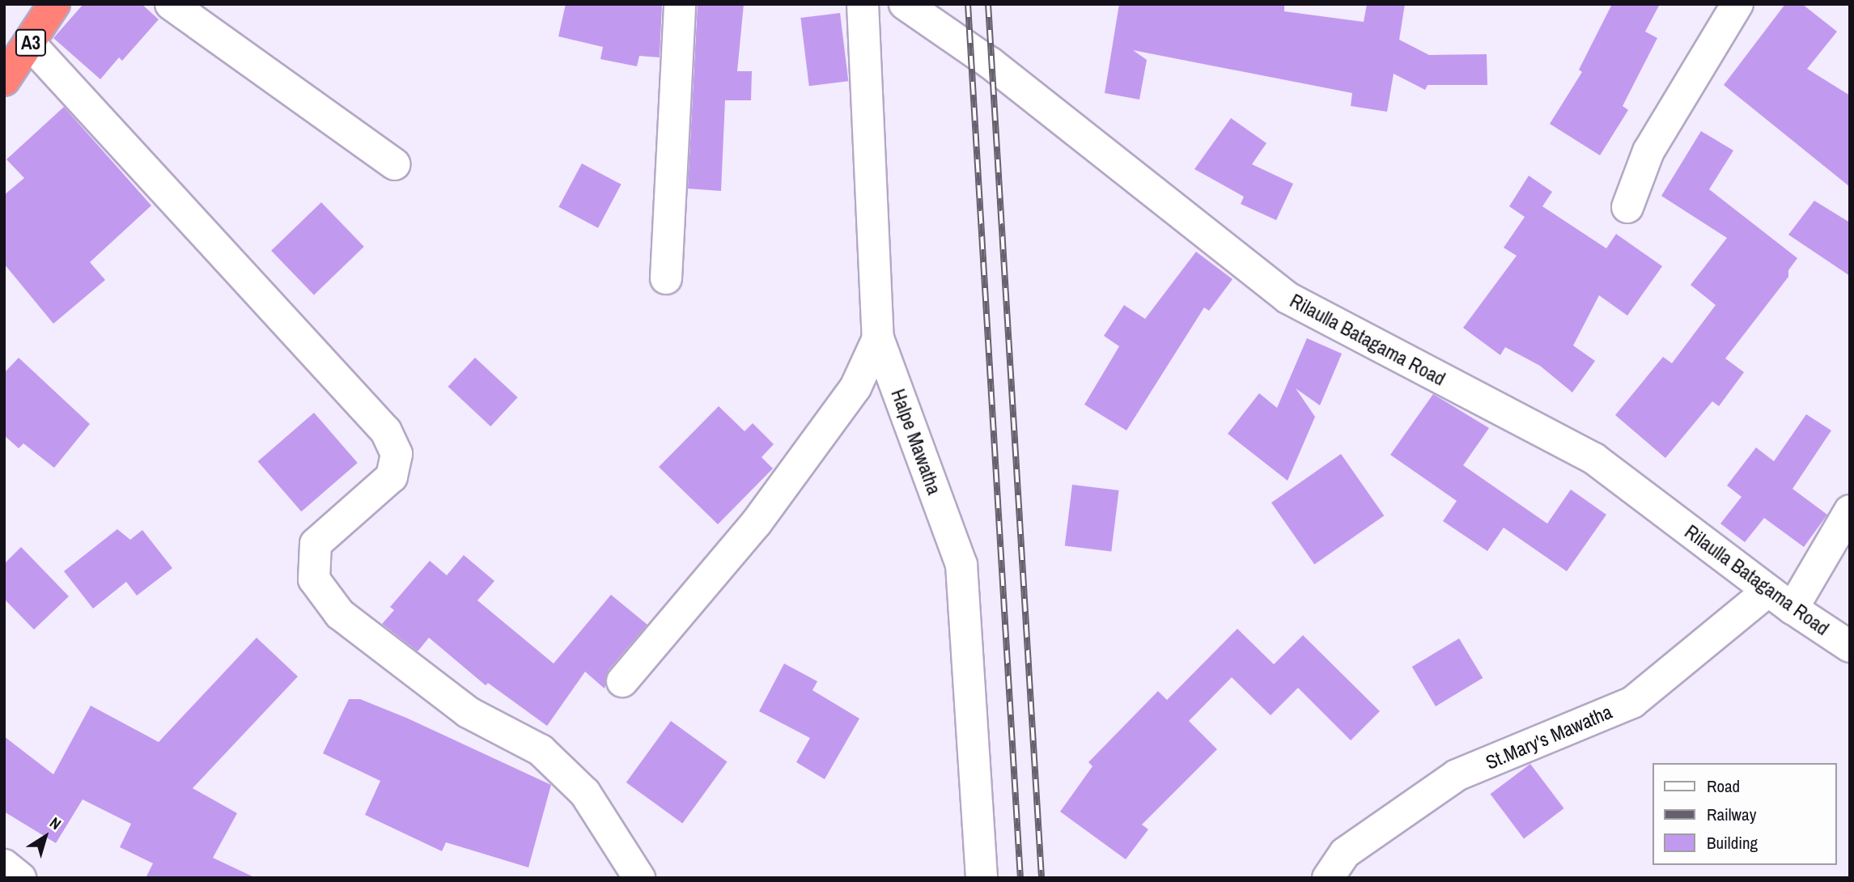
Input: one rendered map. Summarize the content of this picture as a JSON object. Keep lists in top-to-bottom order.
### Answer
{
  "streets": {
    "highway": ["A3"],
    "street": ["Rilaulla Batagama Road", "Halpe Mawatha", "St.Mary's Mawatha"]
  },
  "crossings": [
    ["Rilaulla Batagama Road", "St.Mary's Mawatha"]
  ],
  "legend": ["Road", "Railway", "Building"],
  "north": "top right"
}
